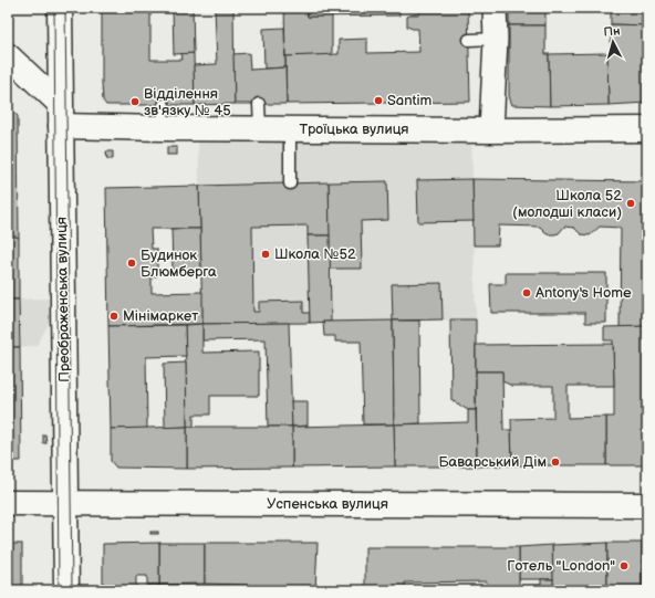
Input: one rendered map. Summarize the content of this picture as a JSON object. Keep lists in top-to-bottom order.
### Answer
{
  "streets": {
    "main road": ["Троїцька вулиця", "Преображенська вулиця", "Успенська вулиця"]
  },
  "crossings": [
    ["Троїцька вулиця", "Преображенська вулиця"],
    ["Преображенська вулиця", "Успенська вулиця"]
  ],
  "places": [
    "Santim",
    "Відділення зв'язку № 45",
    "Школа 52 (молодші класи)",
    "Школа №52",
    "Будинок Блюмберга",
    "Antony's Home",
    "Мінімаркет",
    "Баварський Дім",
    "Готель \"London\""
  ],
  "north": "top"
}
